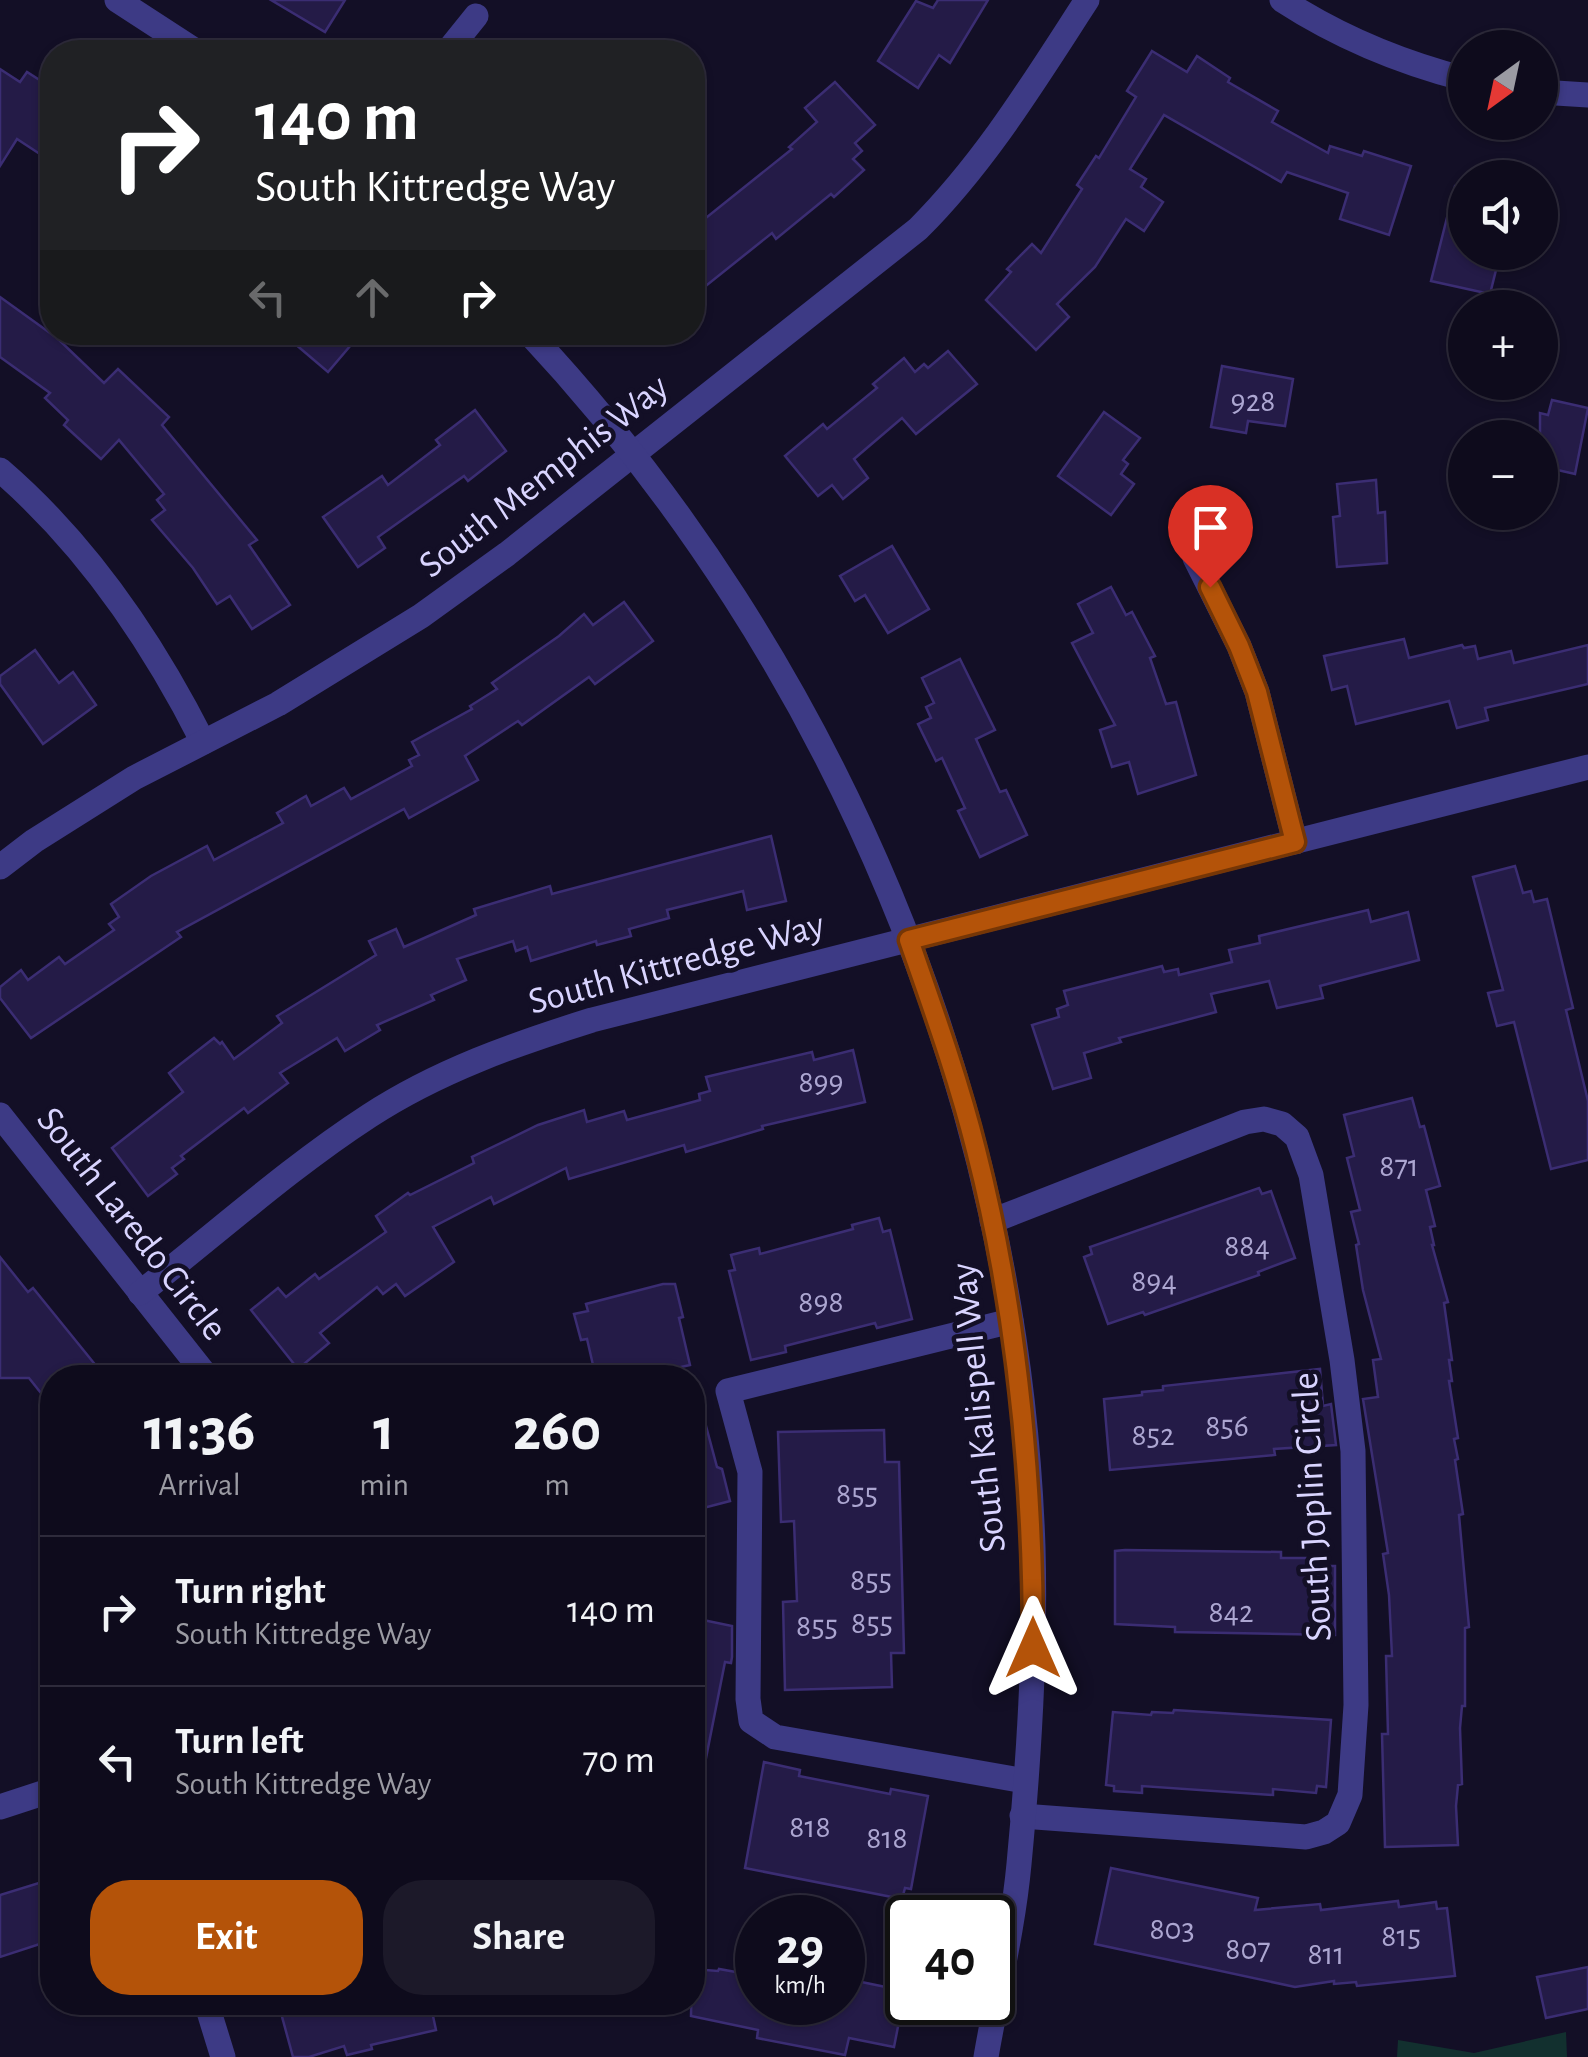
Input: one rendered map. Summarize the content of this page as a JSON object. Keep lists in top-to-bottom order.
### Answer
{
  "streets": {
    "street": [
      "South Memphis Way",
      "South Kittredge Way",
      "South Laredo Circle",
      "South Kalispell Way",
      "South Joplin Circle"
    ]
  },
  "crossings": [
    ["South Memphis Way", "South Kalispell Way"],
    ["South Kittredge Way", "South Laredo Circle"],
    ["South Kittredge Way", "South Kalispell Way"],
    ["South Kalispell Way", "South Joplin Circle"]
  ],
  "house_numbers": [
    "928",
    "899",
    "871",
    "884",
    "894",
    "898",
    "856",
    "852",
    "855",
    "855",
    "842",
    "855",
    "855",
    "818",
    "818",
    "803",
    "815",
    "807",
    "811"
  ],
  "north": "bottom left",
  "page": {
    "map_buttons": ["+", "−"],
    "turn": ["140 m", "South Kittredge Way"],
    "eta": [
      "11:36",
      "Arrival",
      "1",
      "min",
      "260",
      "m"
    ],
    "list": [
      {
        "name": "Turn right",
        "note": "South Kittredge Way",
        "value": "140 m"
      },
      {
        "name": "Turn left",
        "note": "South Kittredge Way",
        "value": "70 m"
      }
    ],
    "buttons": ["Exit", "Share"],
    "speed": "29 km/h",
    "limit": "40"
  }
}
